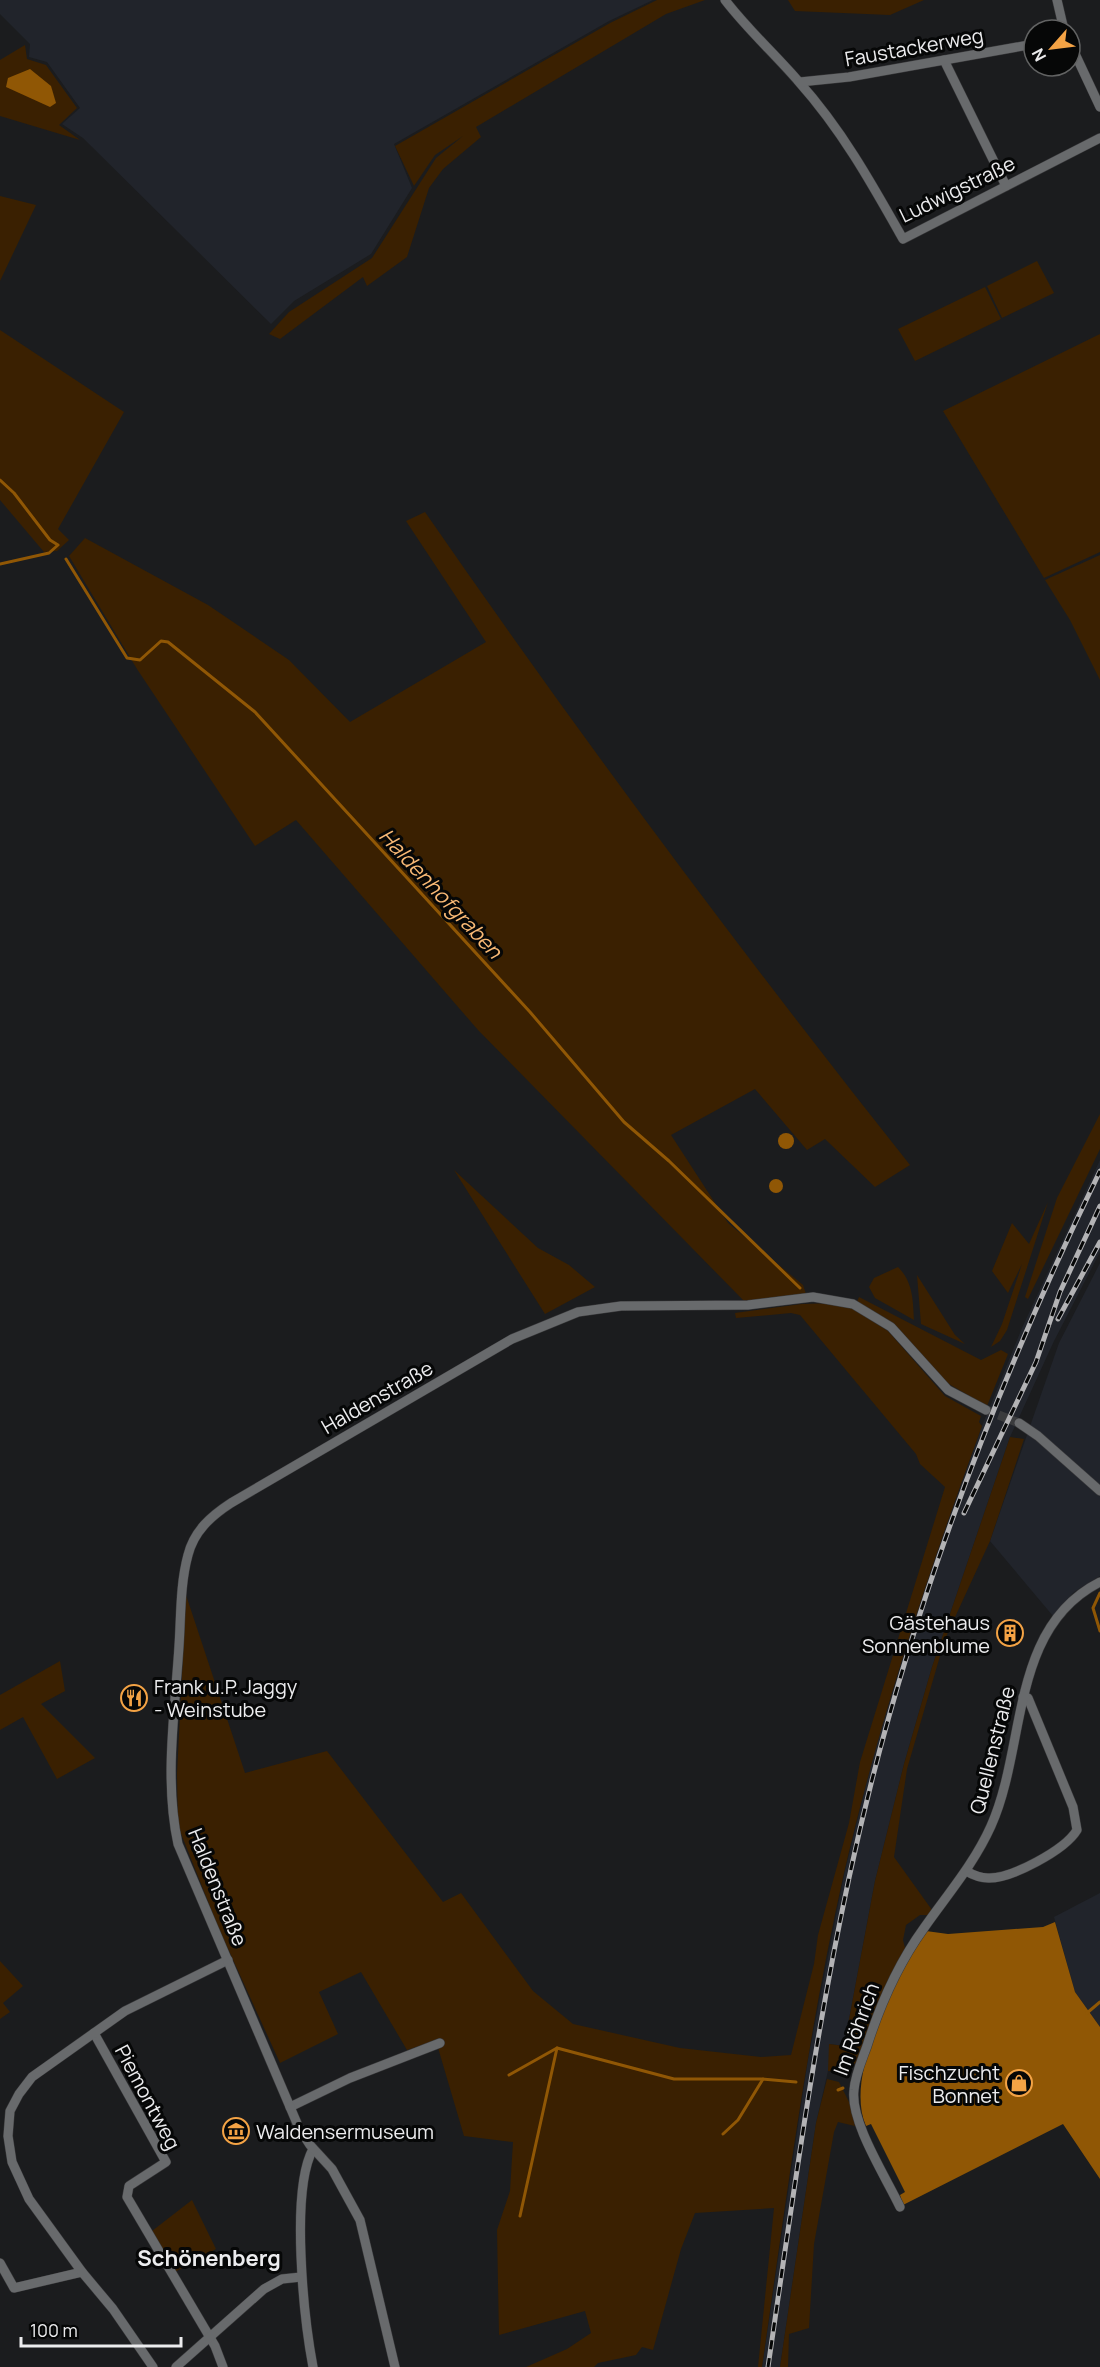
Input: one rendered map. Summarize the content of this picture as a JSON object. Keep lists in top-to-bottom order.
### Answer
{
  "streets": {
    "street": [
      "Faustackerweg",
      "Ludwigstraße",
      "Haldenstraße",
      "Quellenstraße",
      "Im Röhrich",
      "Piemontweg"
    ]
  },
  "crossings": [
    ["Faustackerweg", "Ludwigstraße"],
    ["Quellenstraße", "Im Röhrich"]
  ],
  "districts": ["Schönenberg"],
  "water": ["Haldenhofgraben"],
  "places": {
    "building": ["Gästehaus Sonnenblume"],
    "restaurant": ["Frank u.P. Jaggy - Weinstube"],
    "shop": ["Fischzucht Bonnet"],
    "museum": ["Waldensermuseum"]
  },
  "scale_bar": "100 m",
  "north": "bottom left"
}
